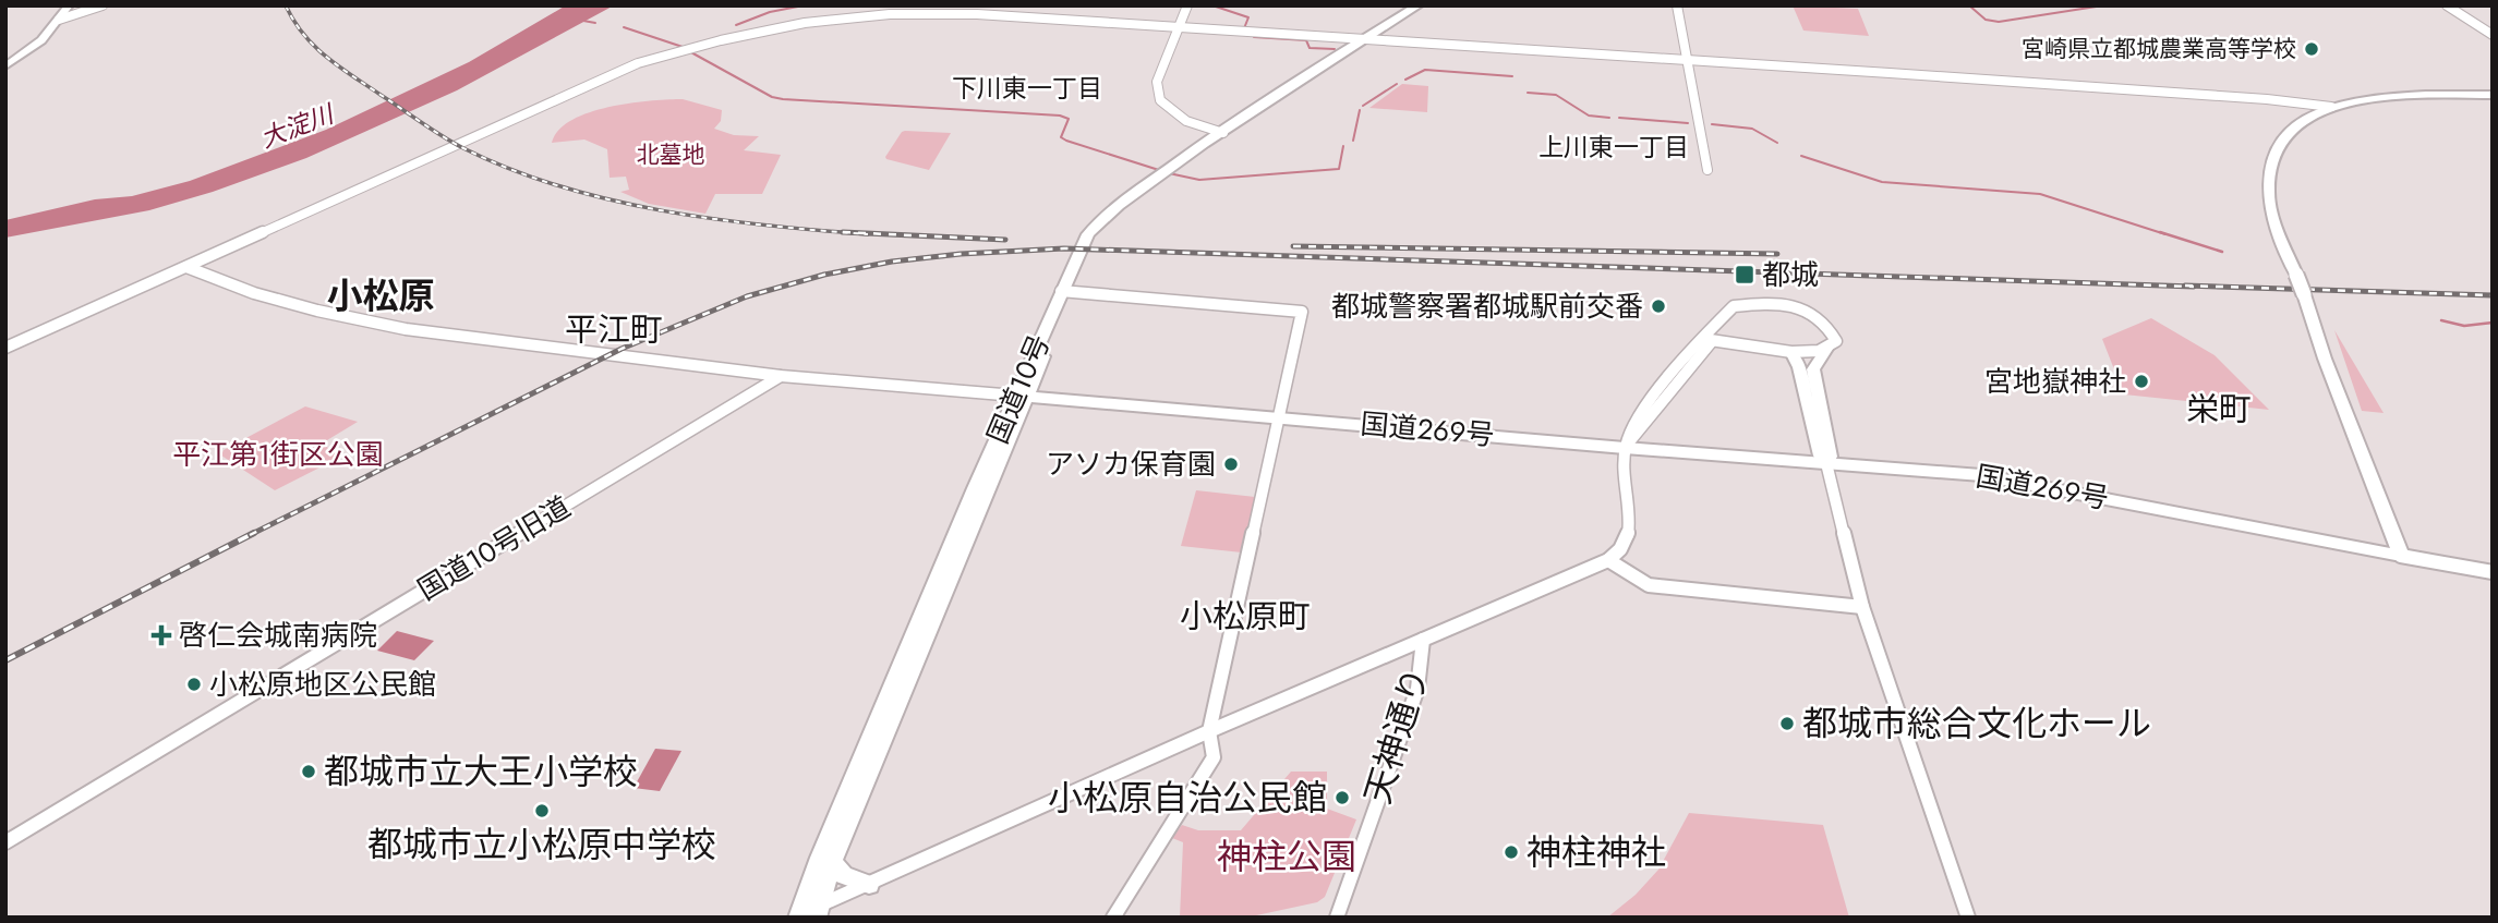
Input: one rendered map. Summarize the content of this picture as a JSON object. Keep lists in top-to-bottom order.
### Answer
{
  "streets": {
    "highway": ["国道10号", "国道269号"],
    "street": ["国道10号旧道", "天神通り"]
  },
  "crossings": [
    ["国道10号", "国道269号"]
  ],
  "districts": [
    "下川東一丁目",
    "上川東一丁目",
    "小松原",
    "平江町",
    "栄町",
    "小松原町"
  ],
  "water": ["大淀川"],
  "parks": ["北墓地", "平江第1街区公園", "神柱公園"],
  "places": {
    "other": [
      "宮崎県立都城農業高等学校",
      "都城警察署都城駅前交番",
      "宮地嶽神社",
      "アソカ保育園",
      "小松原地区公民館",
      "都城市総合文化ホール",
      "都城市立大王小学校",
      "小松原自治公民館",
      "都城市立小松原中学校",
      "神柱神社"
    ],
    "transit": ["都城"],
    "health": ["啓仁会城南病院"]
  }
}
